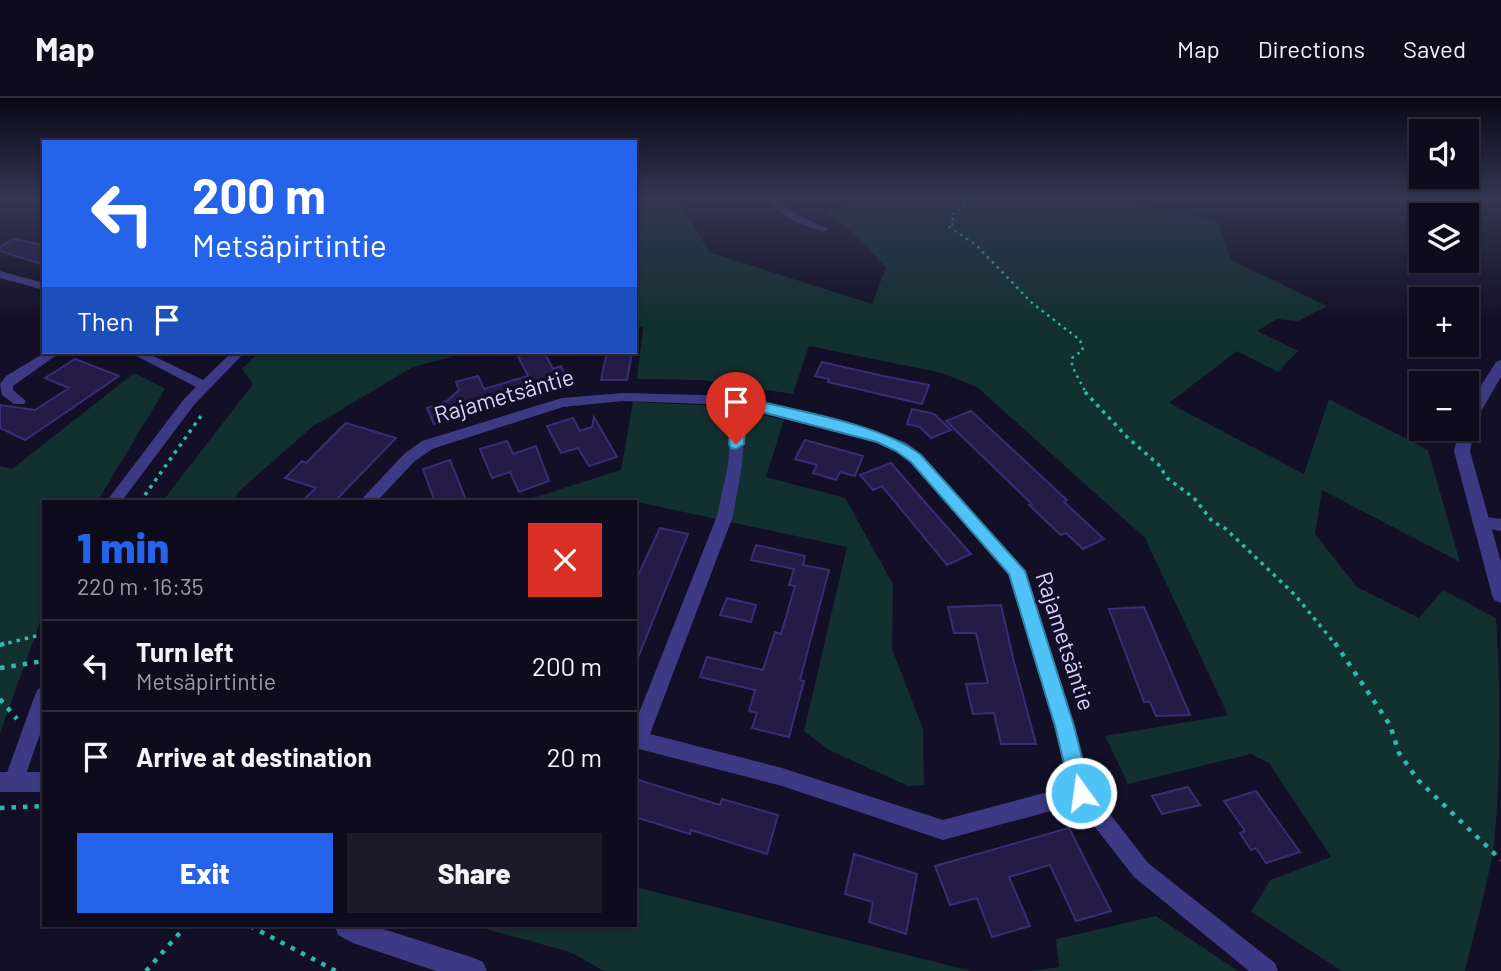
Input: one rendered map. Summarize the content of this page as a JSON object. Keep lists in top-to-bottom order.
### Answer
{
  "streets": {
    "street": ["Rajametsäntie"]
  },
  "page": {
    "header": "Map",
    "nav": ["Map", "Directions", "Saved"],
    "map_buttons": ["+", "−"],
    "turn": ["200 m", "Metsäpirtintie"],
    "then": "Then",
    "heading": ["1 min", "220 m · 16:35"],
    "list": [
      {
        "name": "Turn left",
        "note": "Metsäpirtintie",
        "value": "200 m"
      },
      {
        "name": "Arrive at destination",
        "value": "20 m"
      }
    ],
    "buttons": ["Exit", "Share"]
  }
}
